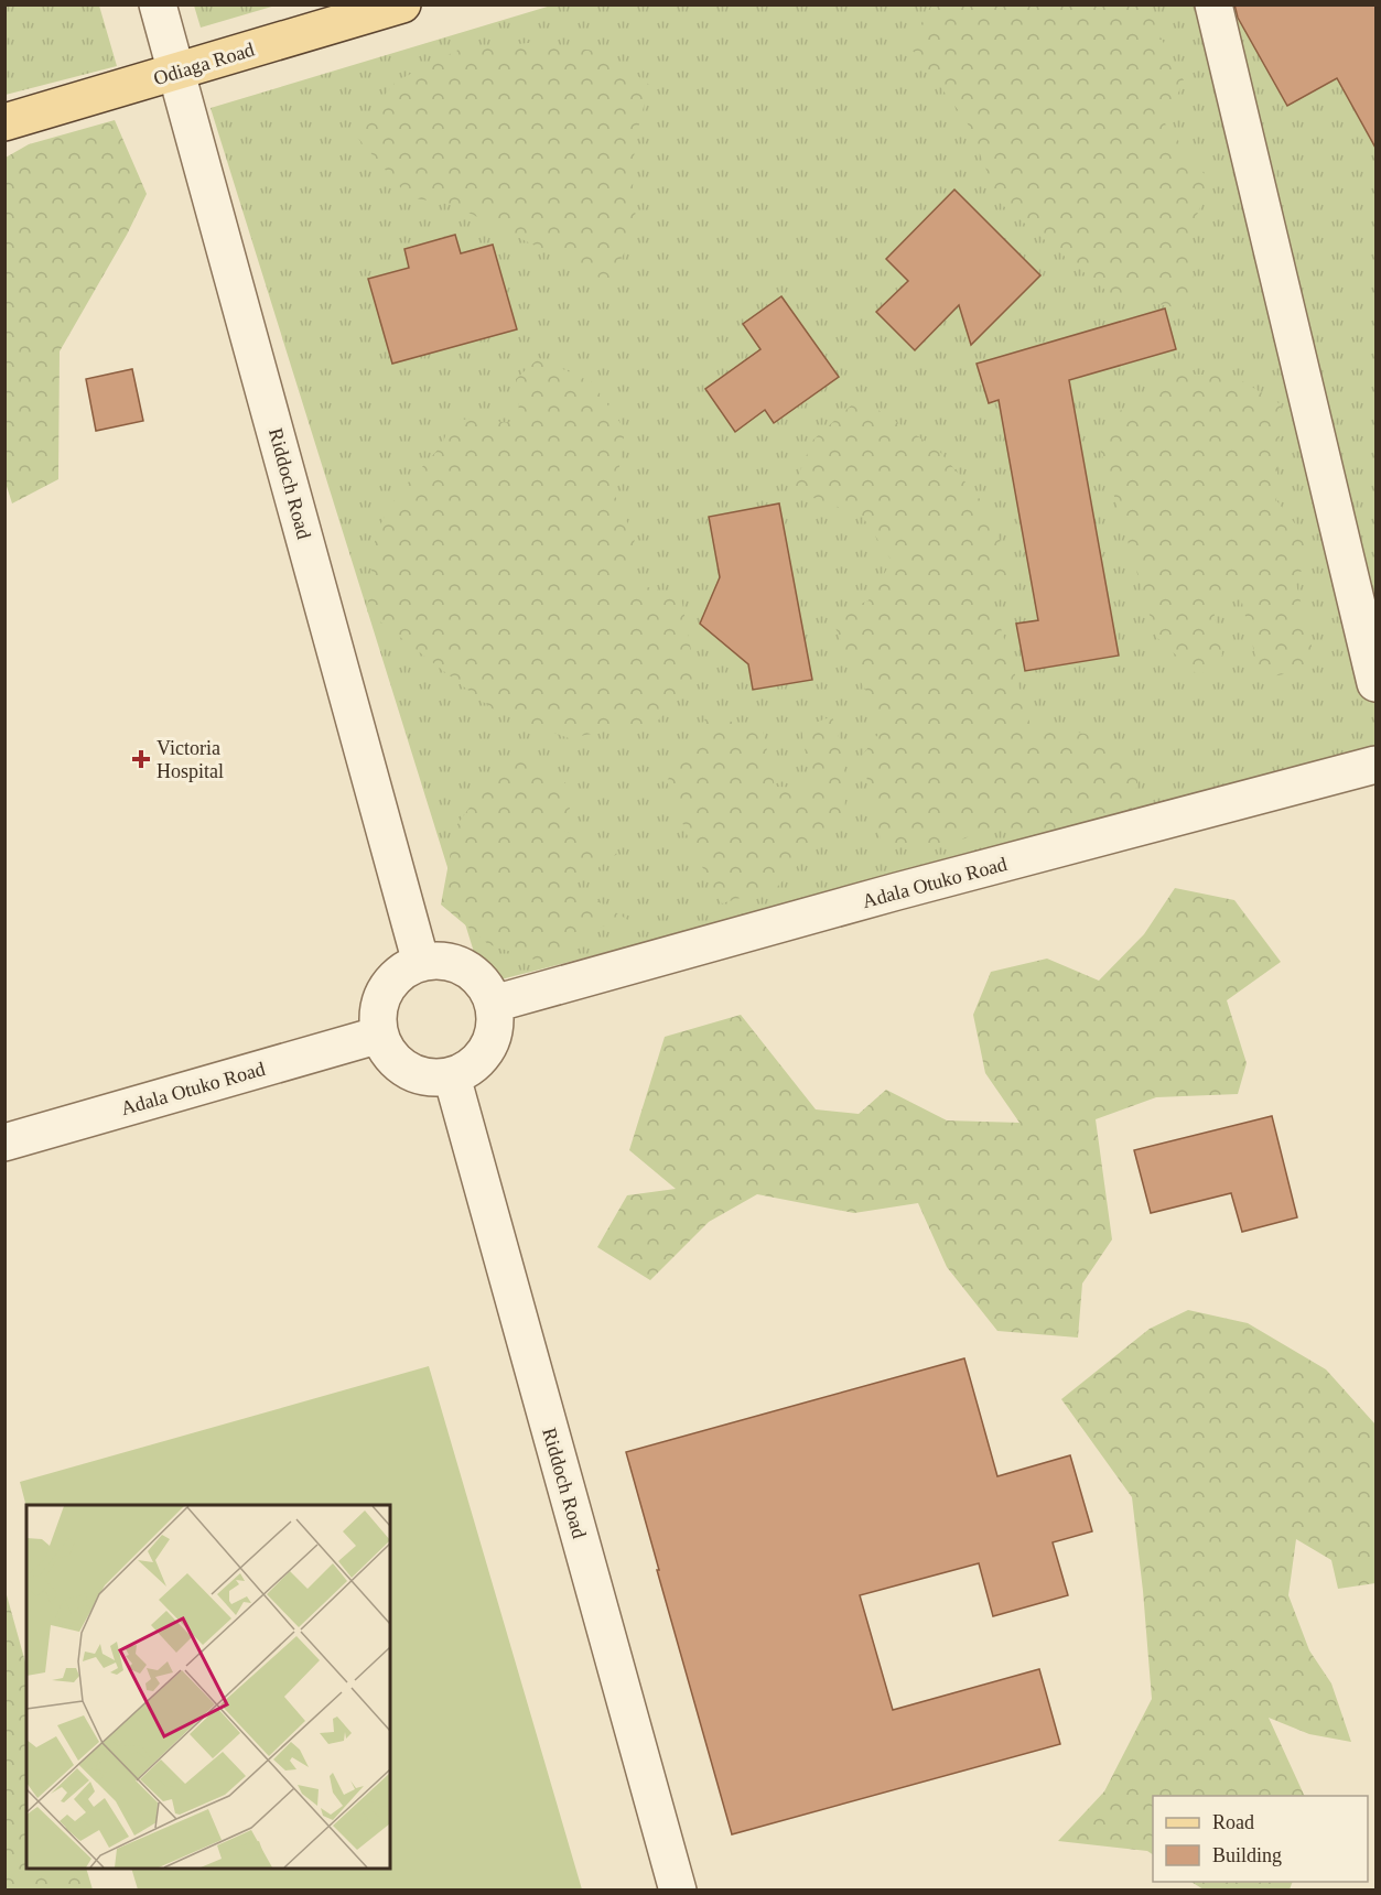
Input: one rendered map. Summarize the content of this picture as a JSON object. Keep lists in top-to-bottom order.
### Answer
{
  "streets": {
    "main road": ["Odiaga Road"],
    "street": ["Riddoch Road", "Adala Otuko Road"]
  },
  "crossings": [
    ["Odiaga Road", "Riddoch Road"],
    ["Riddoch Road", "Adala Otuko Road"]
  ],
  "places": {
    "health": ["Victoria Hospital"]
  },
  "legend": ["Road", "Building"]
}
